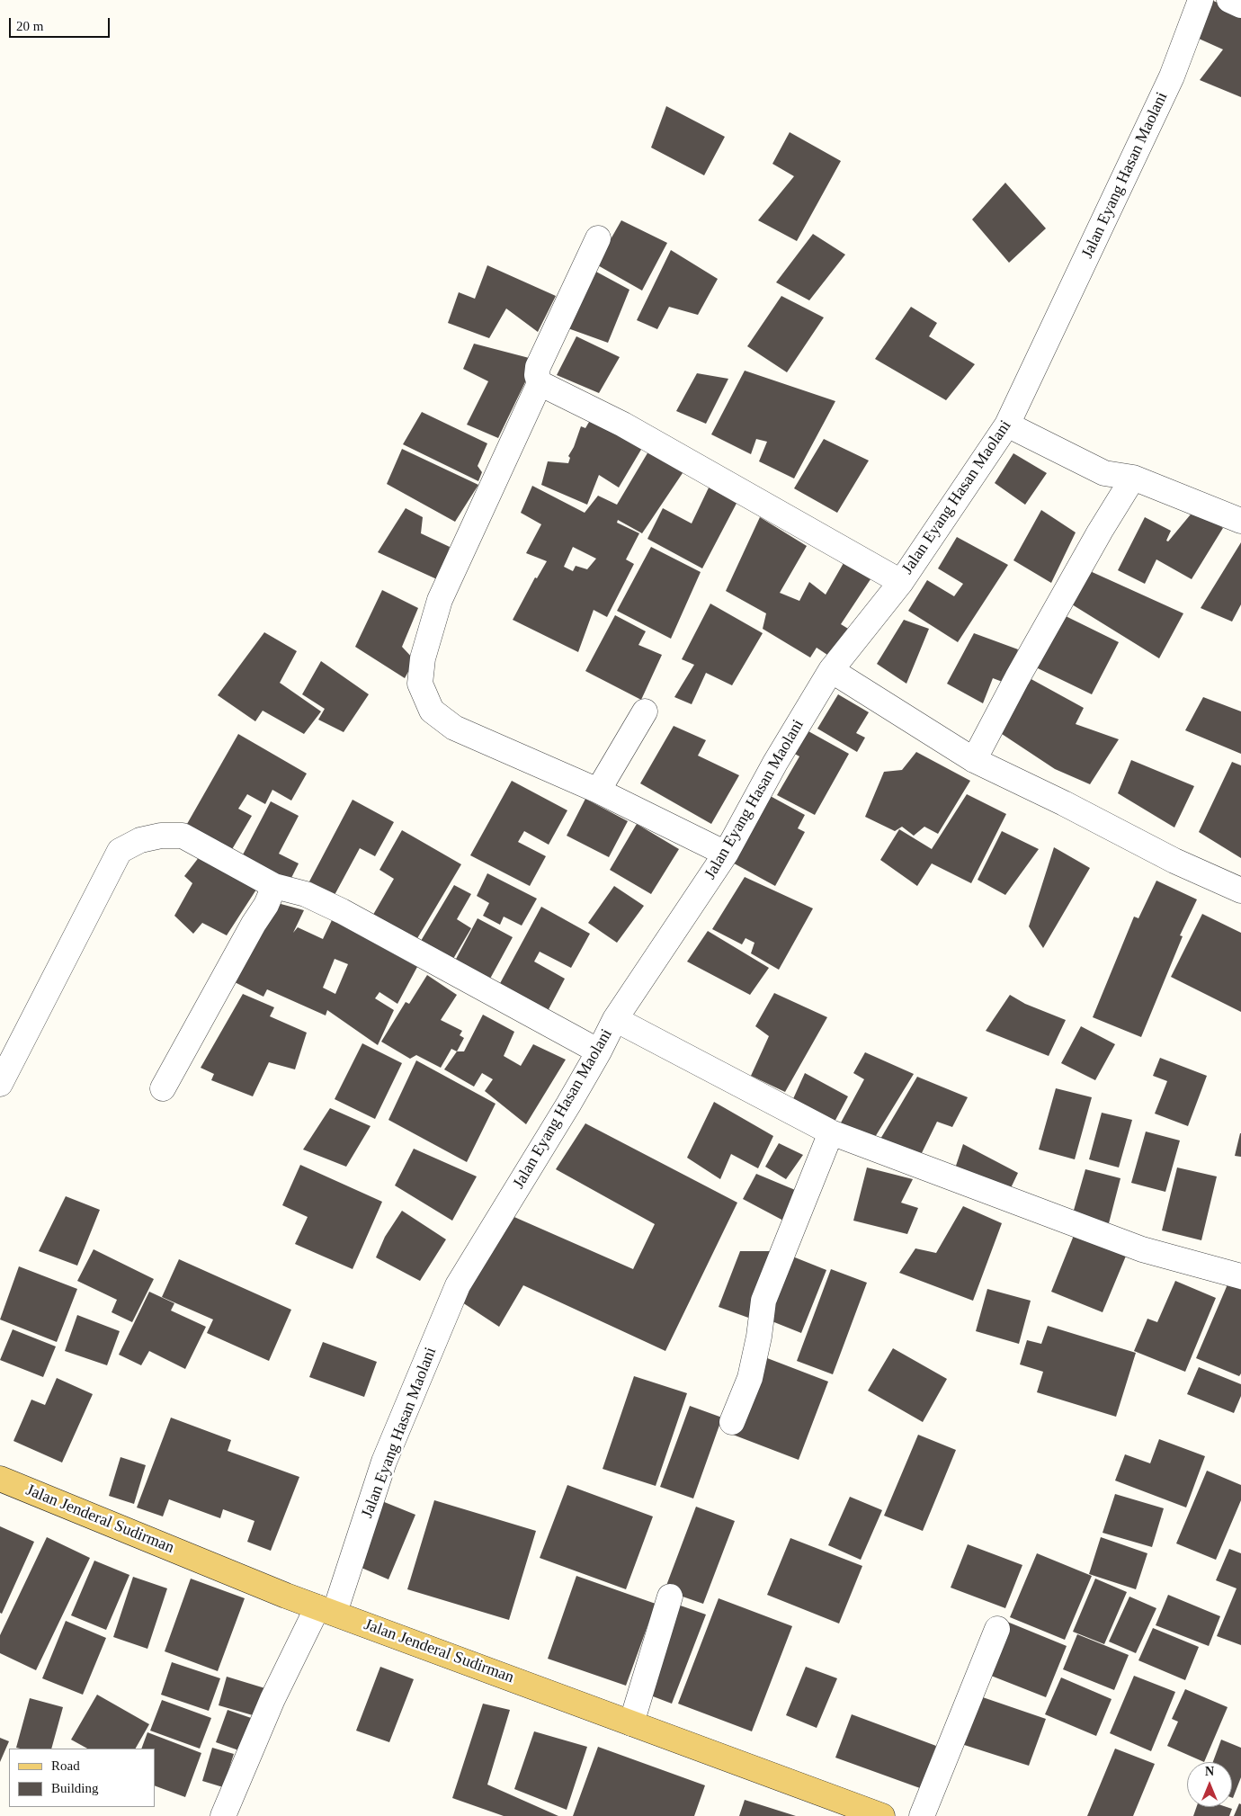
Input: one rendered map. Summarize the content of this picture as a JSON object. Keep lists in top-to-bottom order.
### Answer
{
  "streets": {
    "main road": ["Jalan Jenderal Sudirman"],
    "street": ["Jalan Eyang Hasan Maolani"]
  },
  "crossings": [
    ["Jalan Eyang Hasan Maolani", "Jalan Jenderal Sudirman"]
  ],
  "legend": ["Road", "Building"],
  "scale_bar": "20 m",
  "north": "top"
}
